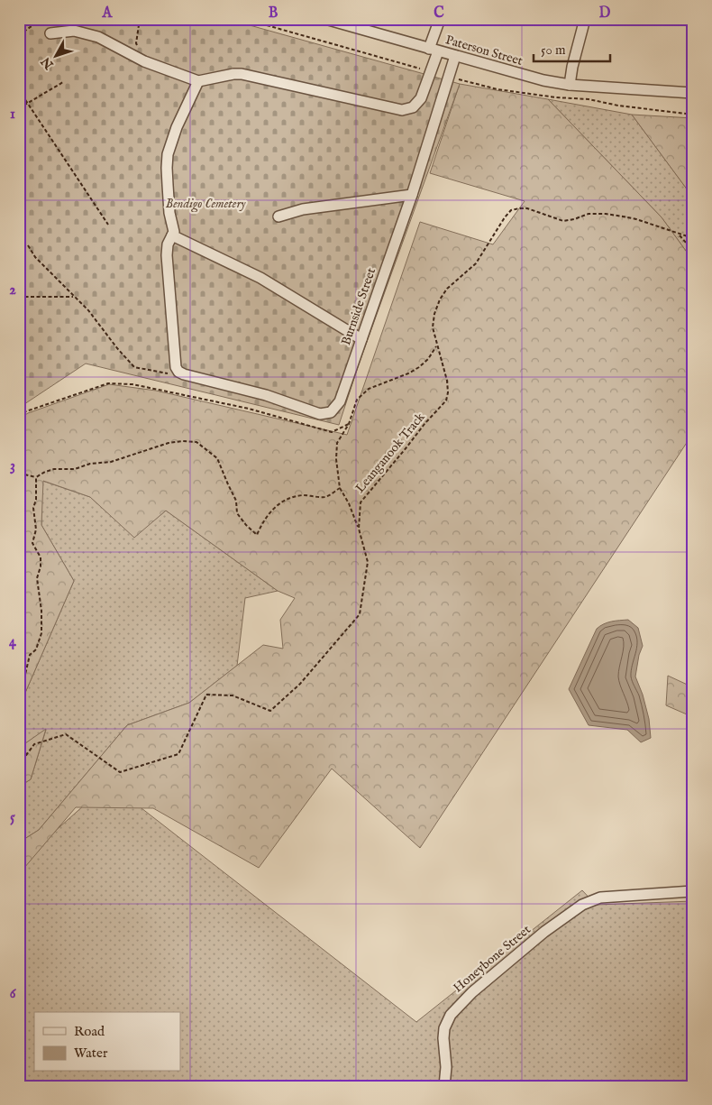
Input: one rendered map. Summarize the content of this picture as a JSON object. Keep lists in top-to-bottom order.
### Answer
{
  "streets": {
    "street": ["Paterson Street", "Burnside Street", "Honeybone Street"],
    "path": ["Leanganook Track"]
  },
  "crossings": [
    ["Paterson Street", "Burnside Street"]
  ],
  "parks": ["Bendigo Cemetery"],
  "legend": ["Road", "Water"],
  "scale_bar": "50 m",
  "north": "bottom left",
  "grid": {
    "columns": [
      "A",
      "B",
      "C",
      "D"
    ],
    "rows": [
      "1",
      "2",
      "3",
      "4",
      "5",
      "6"
    ]
  }
}
